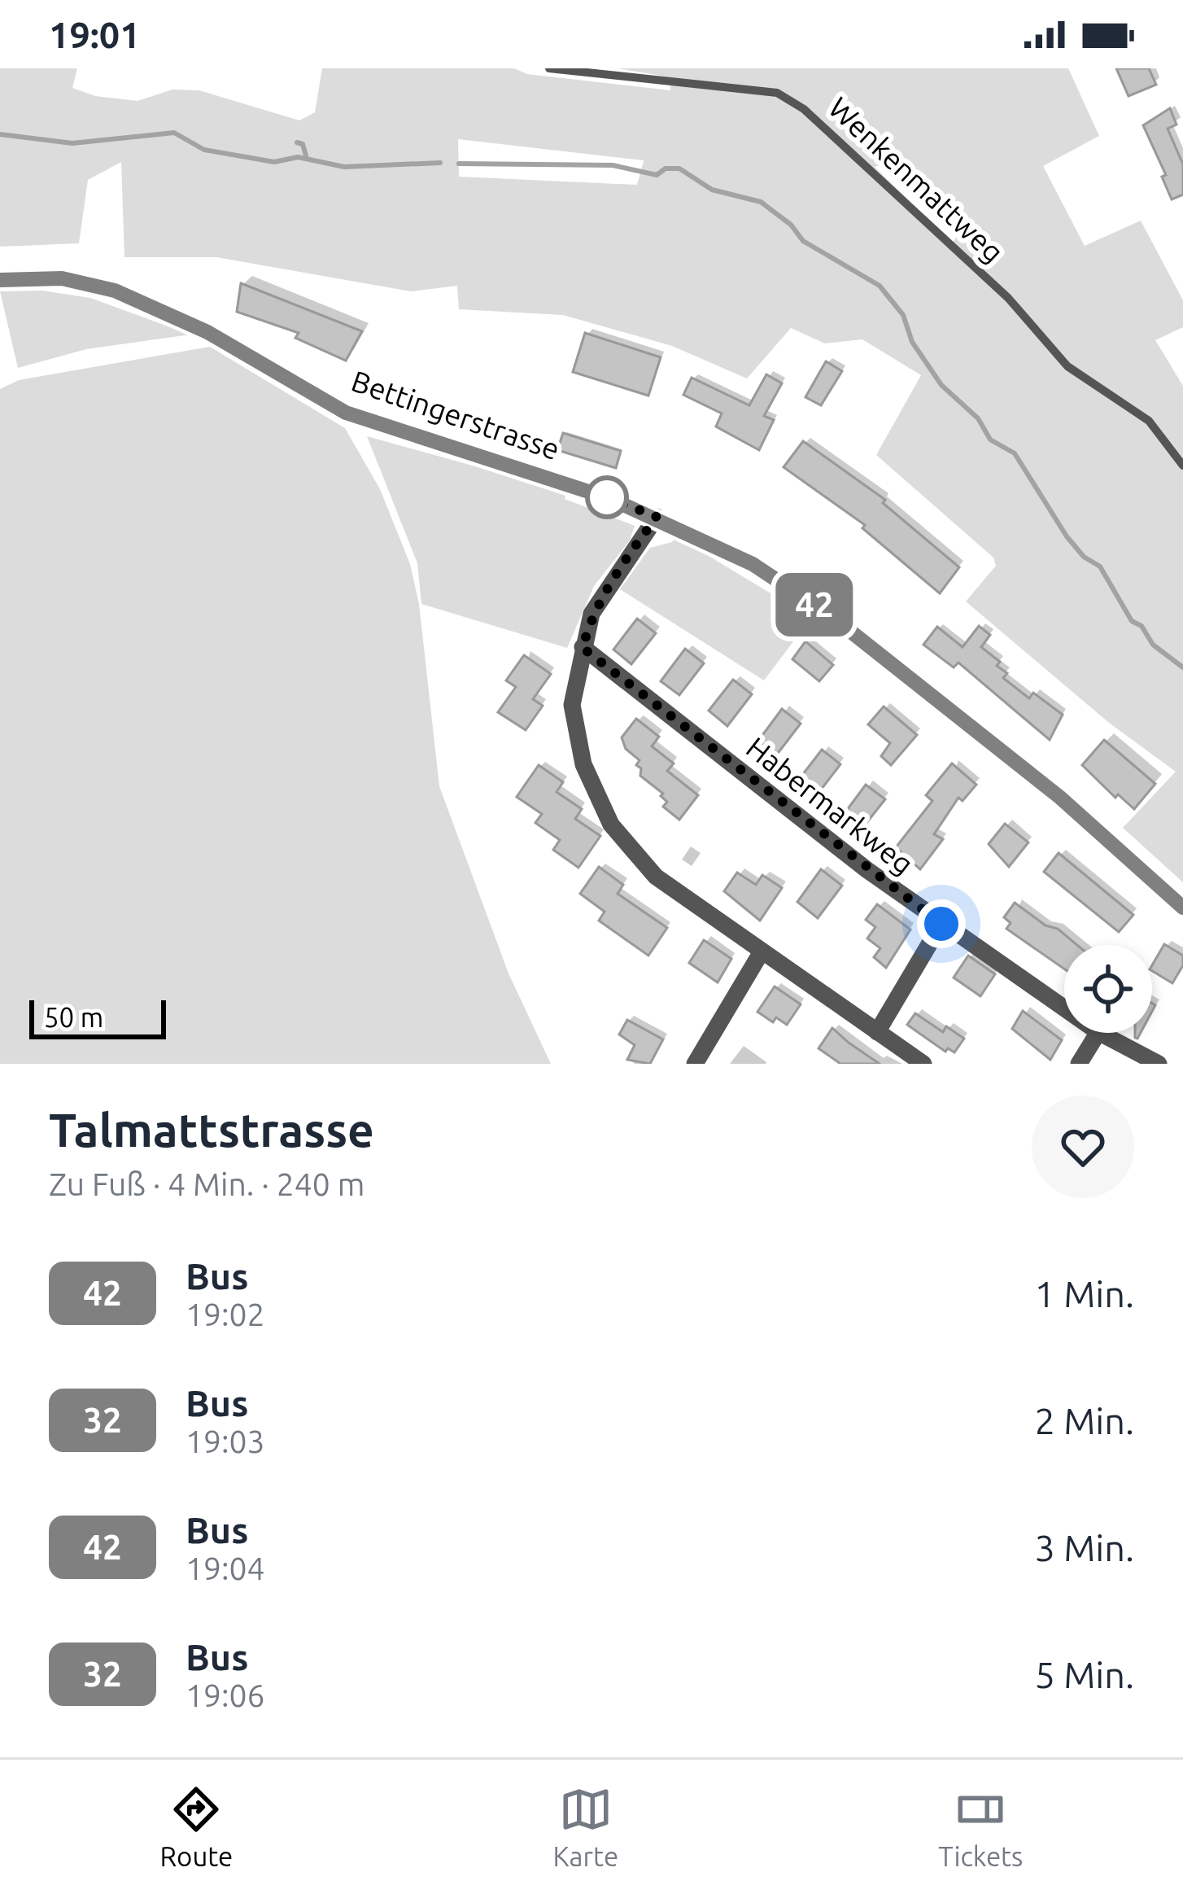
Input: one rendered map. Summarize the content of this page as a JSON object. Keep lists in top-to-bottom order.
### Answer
{
  "streets": {
    "street": ["Bettingerstrasse", "Habermarkweg"],
    "lane": ["Wenkenmattweg"]
  },
  "lines": ["bus line 42"],
  "scale_bar": "50 m",
  "page": {
    "status": "19:01",
    "on_map": "42",
    "scale": "50 m",
    "heading": ["Talmattstrasse", "Zu Fuß · 4 Min. · 240 m"],
    "list": [
      {
        "mark": "42",
        "name": "Bus",
        "note": "19:02",
        "value": "1 Min."
      },
      {
        "mark": "32",
        "name": "Bus",
        "note": "19:03",
        "value": "2 Min."
      },
      {
        "mark": "42",
        "name": "Bus",
        "note": "19:04",
        "value": "3 Min."
      },
      {
        "mark": "32",
        "name": "Bus",
        "note": "19:06",
        "value": "5 Min."
      }
    ],
    "tabs": ["Route", "Karte", "Tickets"]
  }
}
